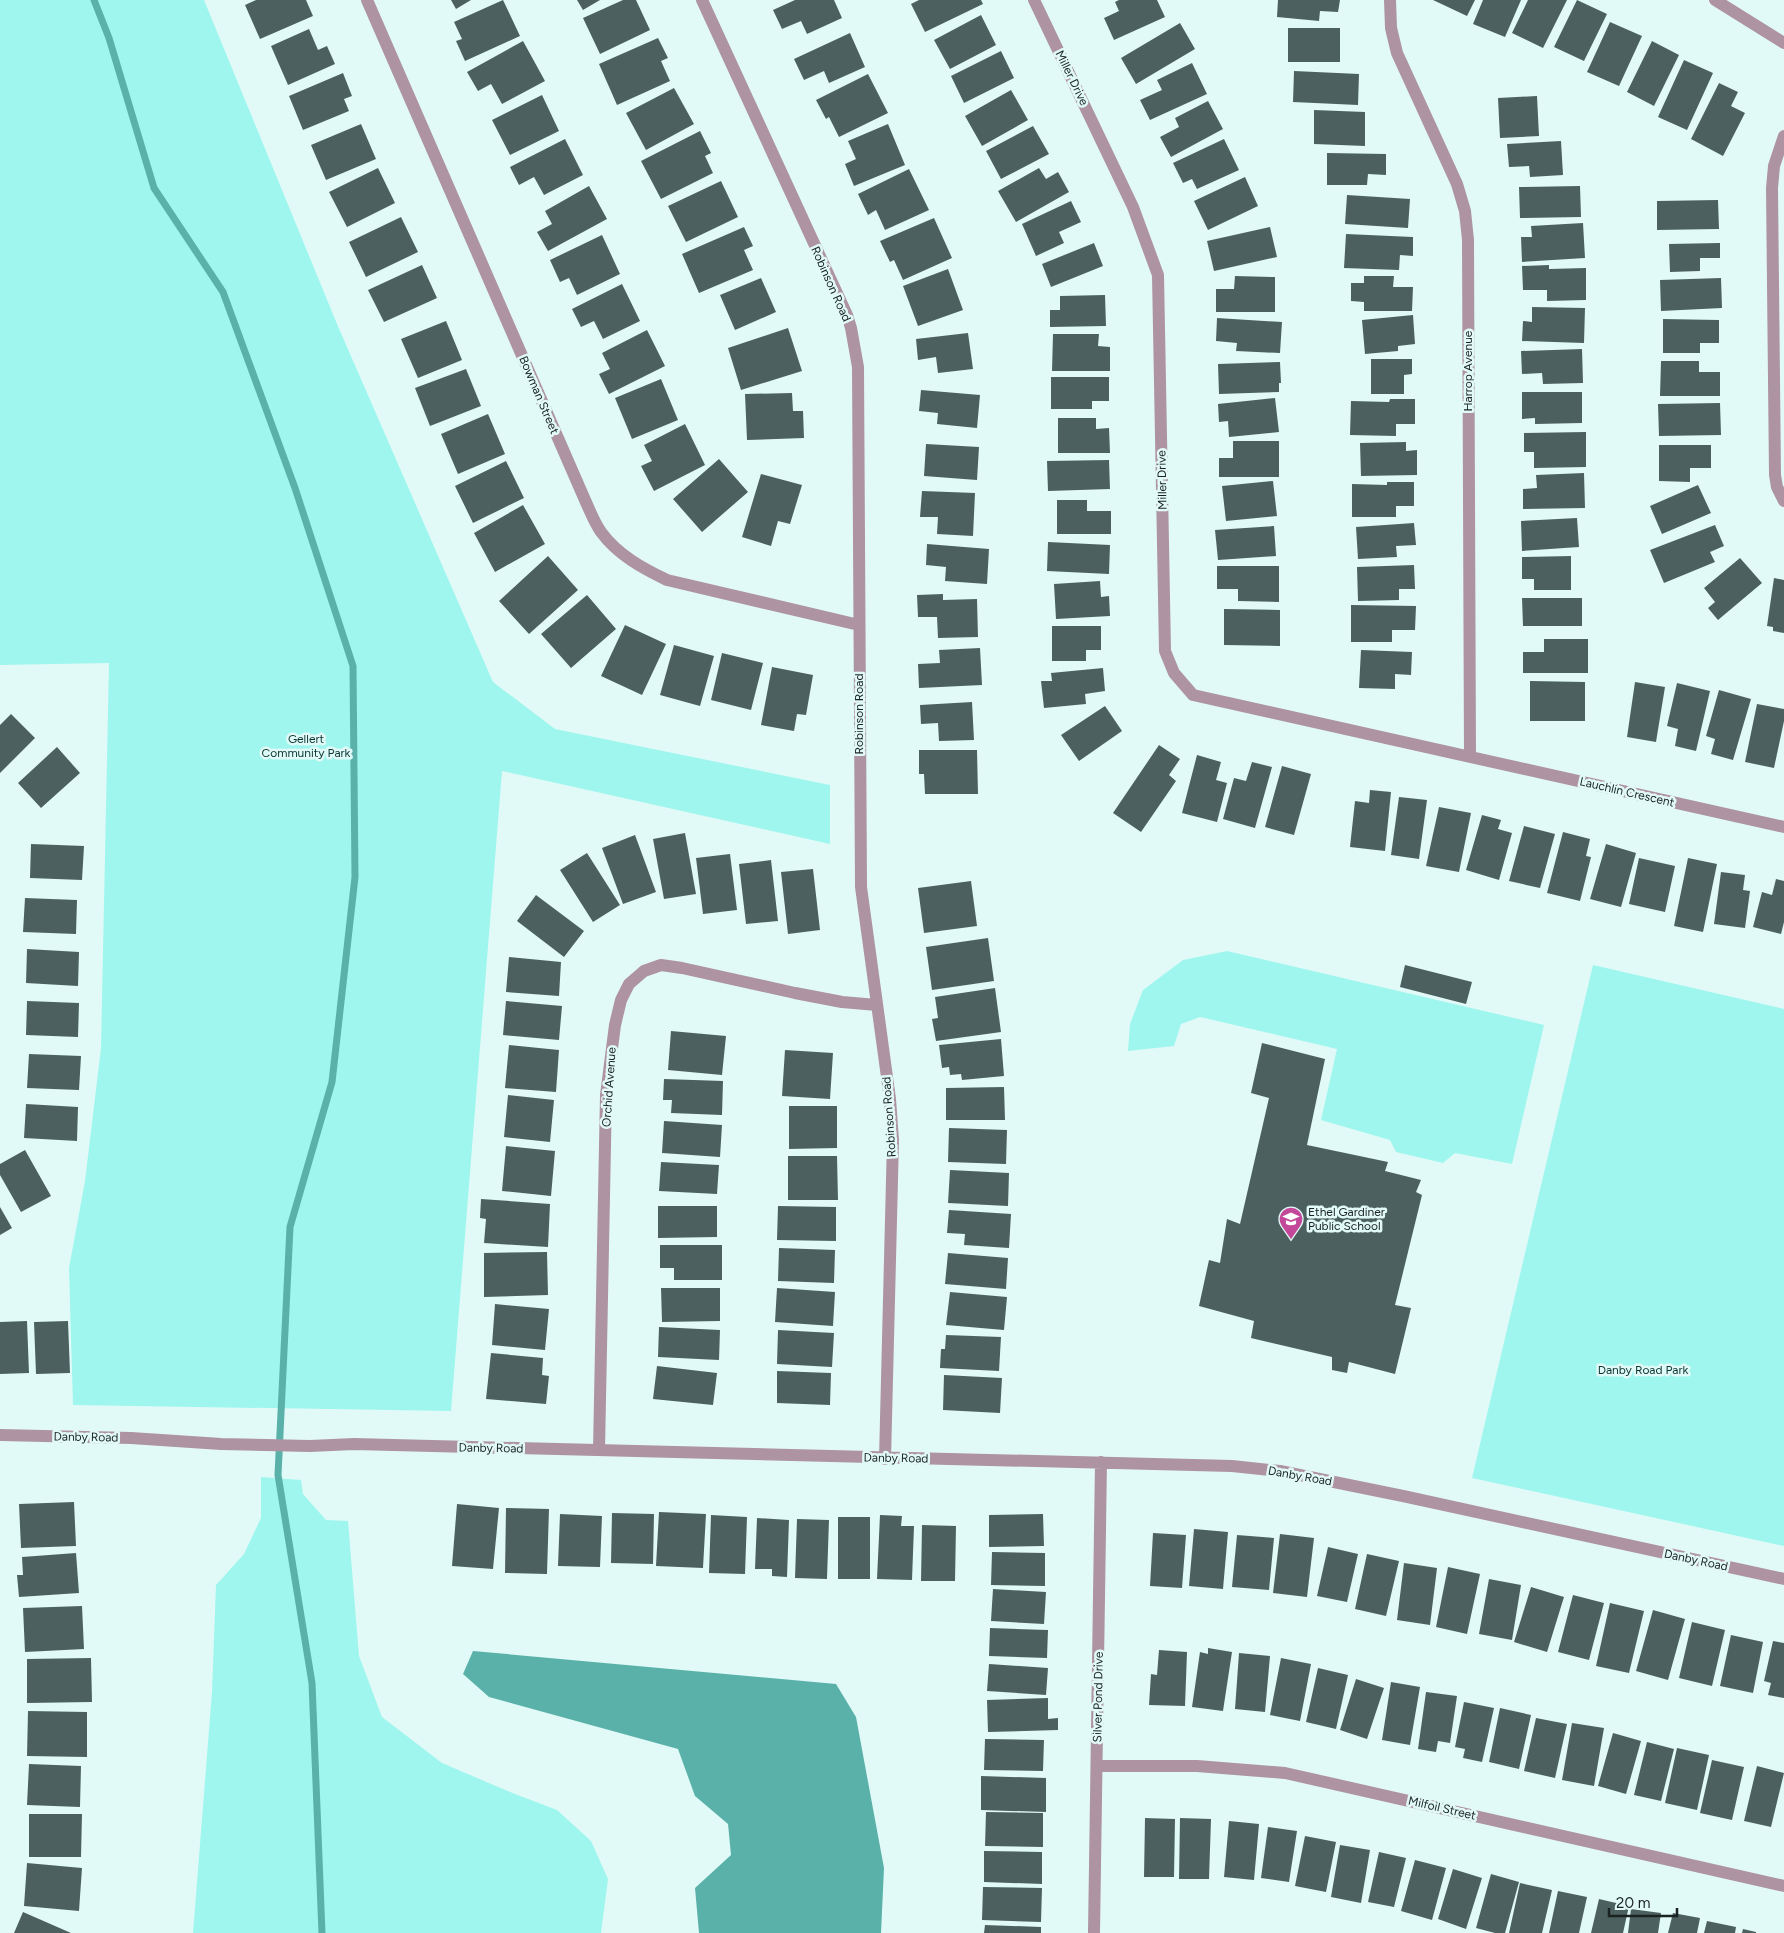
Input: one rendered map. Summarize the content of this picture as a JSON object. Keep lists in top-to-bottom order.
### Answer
{
  "streets": {
    "street": [
      "Miller Drive",
      "Robinson Road",
      "Harrop Avenue",
      "Bowman Street",
      "Lauchlin Crescent",
      "Orchid Avenue",
      "Danby Road",
      "Silver Pond Drive",
      "Milfoil Street"
    ]
  },
  "crossings": [
    ["Miller Drive", "Harrop Avenue"],
    ["Miller Drive", "Lauchlin Crescent"],
    ["Robinson Road", "Bowman Street"],
    ["Robinson Road", "Orchid Avenue"],
    ["Robinson Road", "Danby Road"],
    ["Harrop Avenue", "Lauchlin Crescent"],
    ["Orchid Avenue", "Danby Road"],
    ["Danby Road", "Silver Pond Drive"],
    ["Silver Pond Drive", "Milfoil Street"]
  ],
  "parks": ["Gellert Community Park", "Danby Road Park"],
  "places": {
    "school or university": ["Ethel Gardiner Public School"]
  },
  "scale_bar": "20 m"
}
